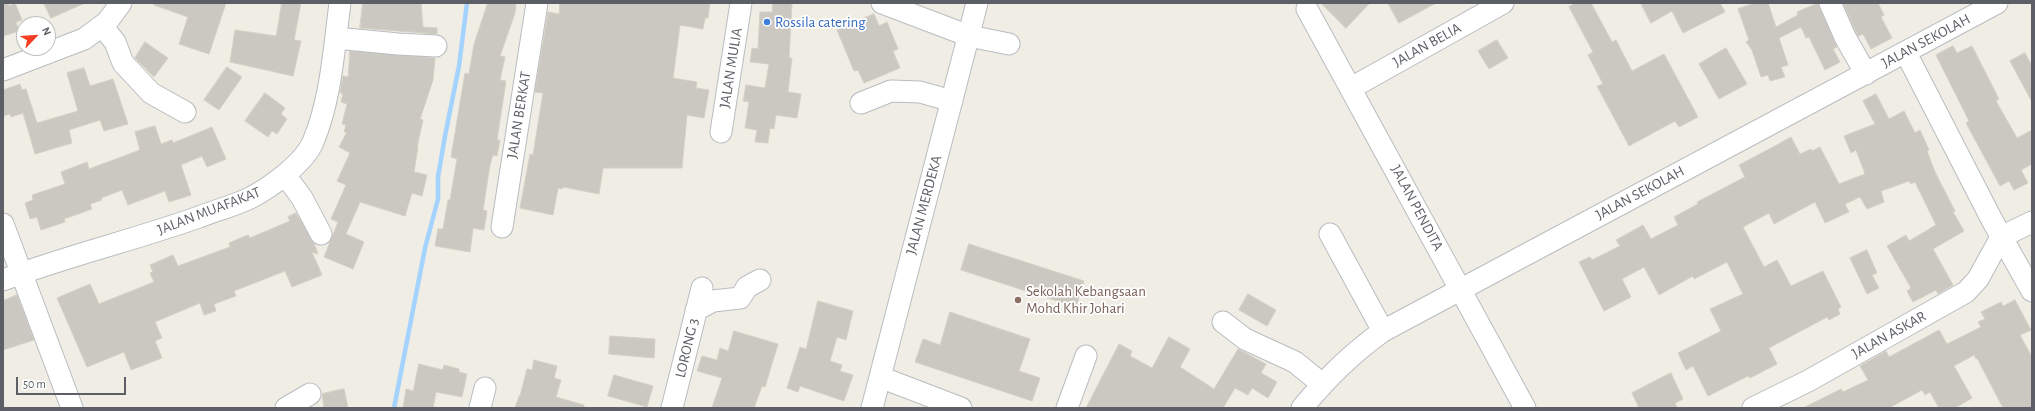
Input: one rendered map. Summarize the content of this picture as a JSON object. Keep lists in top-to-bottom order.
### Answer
{
  "streets": {
    "street": [
      "JALAN SEKOLAH",
      "JALAN BELIA",
      "JALAN MULIA",
      "JALAN BERKAT",
      "JALAN MERDEKA",
      "JALAN PENDITA",
      "JALAN MUAFAKAT",
      "JALAN ASKAR",
      "LORONG 3"
    ]
  },
  "crossings": [
    ["JALAN SEKOLAH", "JALAN PENDITA"],
    ["JALAN BELIA", "JALAN PENDITA"]
  ],
  "places": ["Rossila catering", "Sekolah Kebangsaan Mohd Khir Johari"],
  "scale_bar": "50 m",
  "north": "top right"
}
